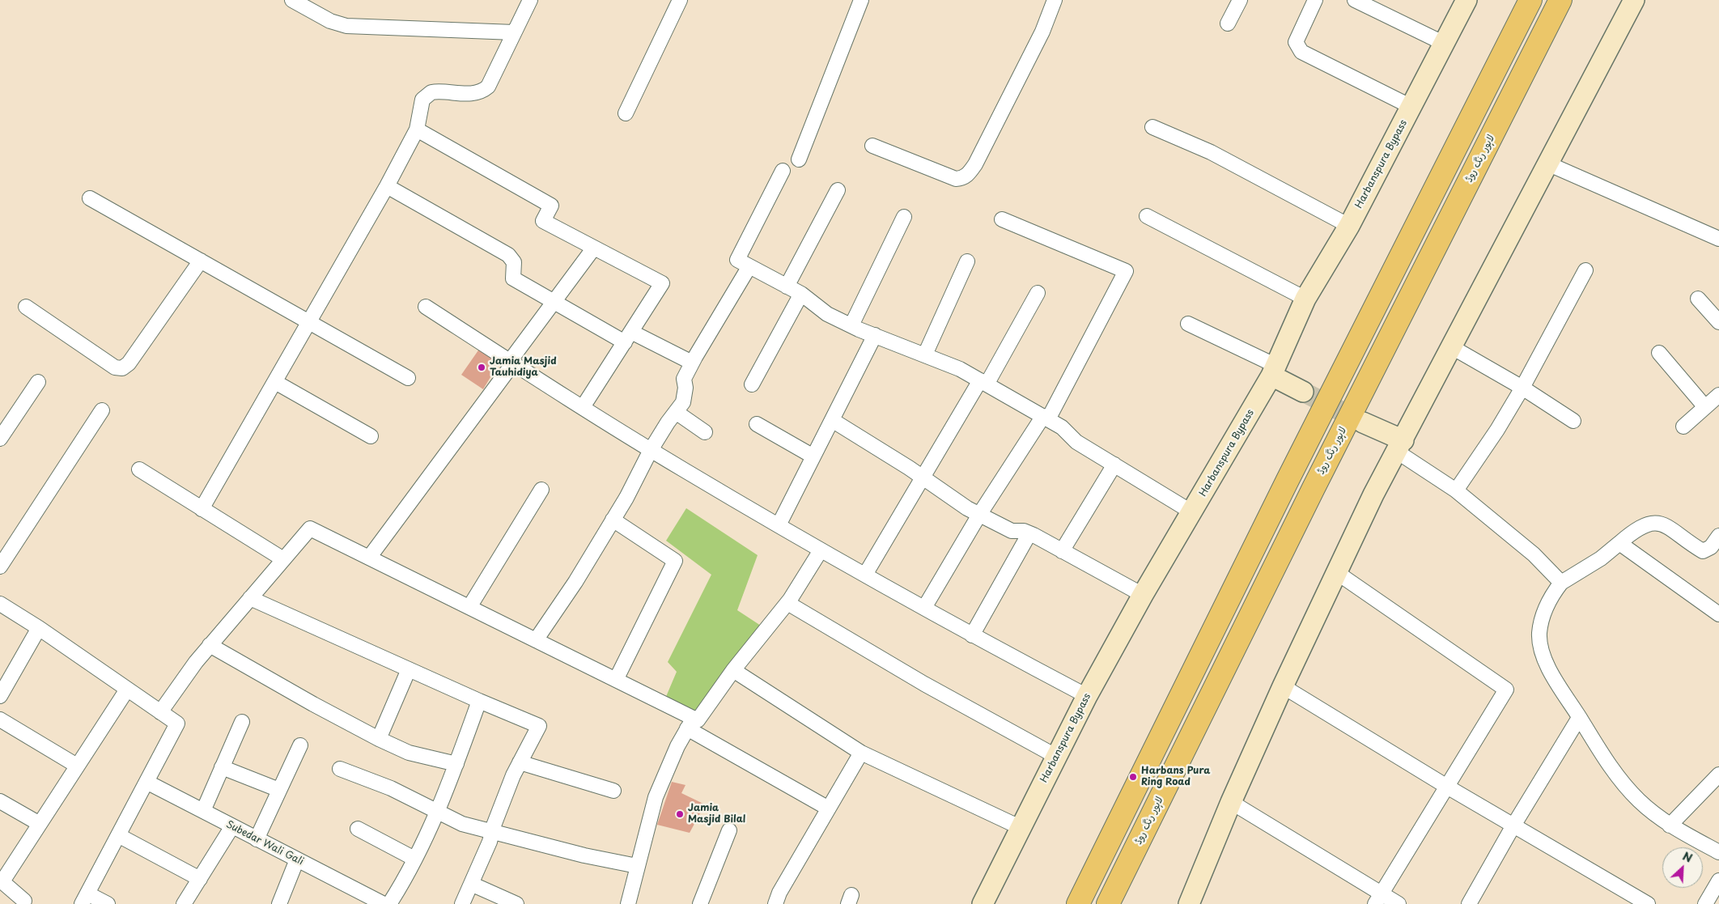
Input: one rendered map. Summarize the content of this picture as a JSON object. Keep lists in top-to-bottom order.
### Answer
{
  "streets": {
    "highway": ["لاہور رنگ روڈ"],
    "street": ["Harbanspura Bypass", "Subedar Wali Gali"]
  },
  "places": ["Jamia Masjid Tauhidiya", "Harbans Pura Ring Road", "Jamia Masjid Bilal"],
  "north": "top right"
}
